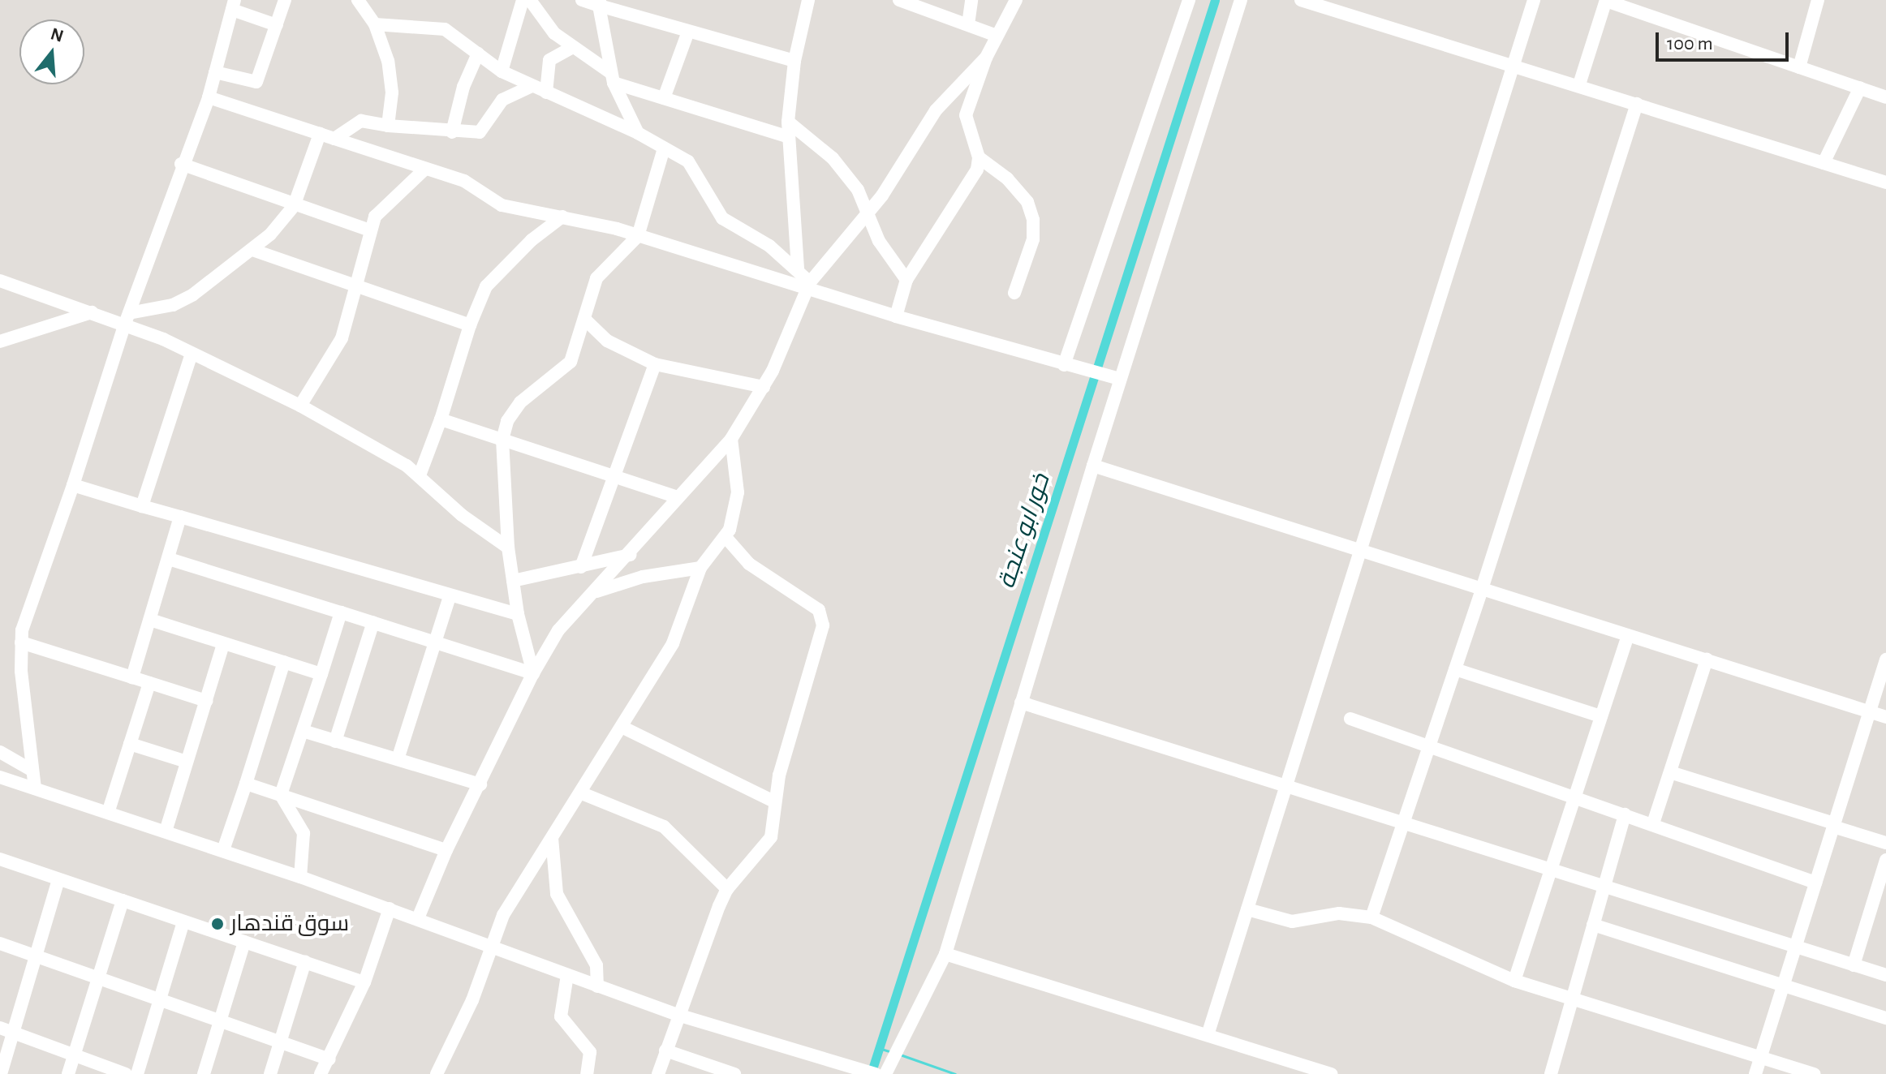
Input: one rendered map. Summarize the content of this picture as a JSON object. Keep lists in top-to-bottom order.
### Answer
{
  "water": ["خور ابو عنجة"],
  "places": ["سوق قندهار"],
  "scale_bar": "100 m",
  "north": "top"
}
